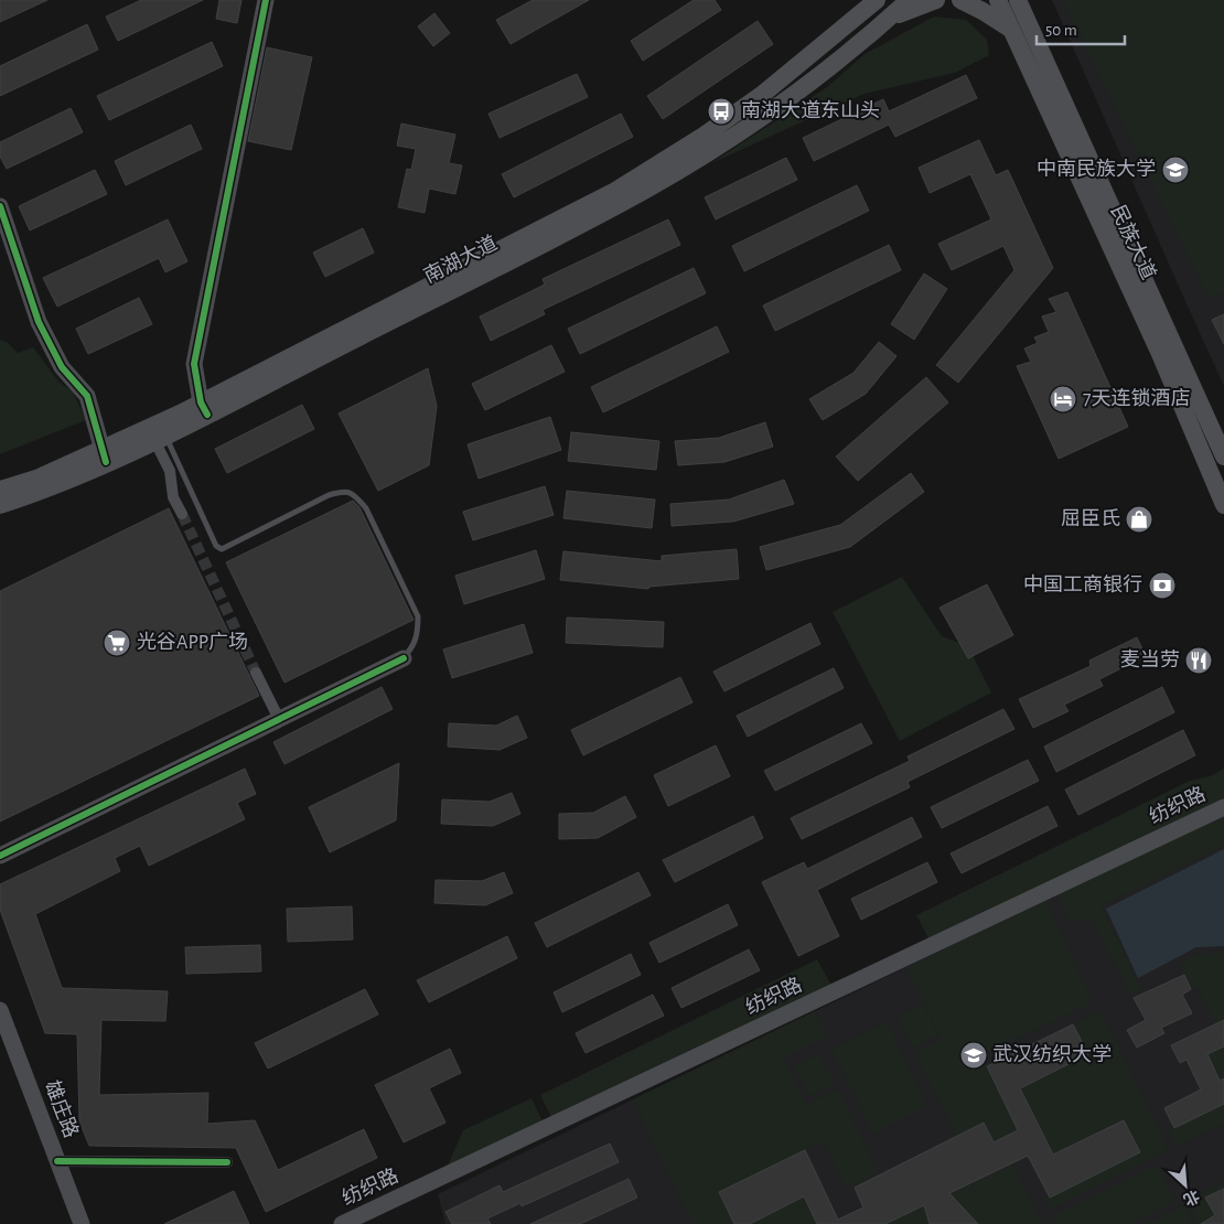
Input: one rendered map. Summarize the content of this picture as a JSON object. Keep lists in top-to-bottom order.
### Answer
{
  "streets": {
    "main road": [
      "民族大道",
      "南湖大道",
      "纺织路",
      "雄庄路"
    ]
  },
  "places": {
    "bus stop": ["南湖大道东山头"],
    "school or university": ["中南民族大学", "武汉纺织大学"],
    "hotel": ["7天连锁酒店"],
    "shop": ["屈臣氏"],
    "bank": ["中国工商银行"],
    "supermarket": ["光谷APP广场"],
    "restaurant": ["麦当劳"]
  },
  "scale_bar": "50 m",
  "north": "bottom right"
}
